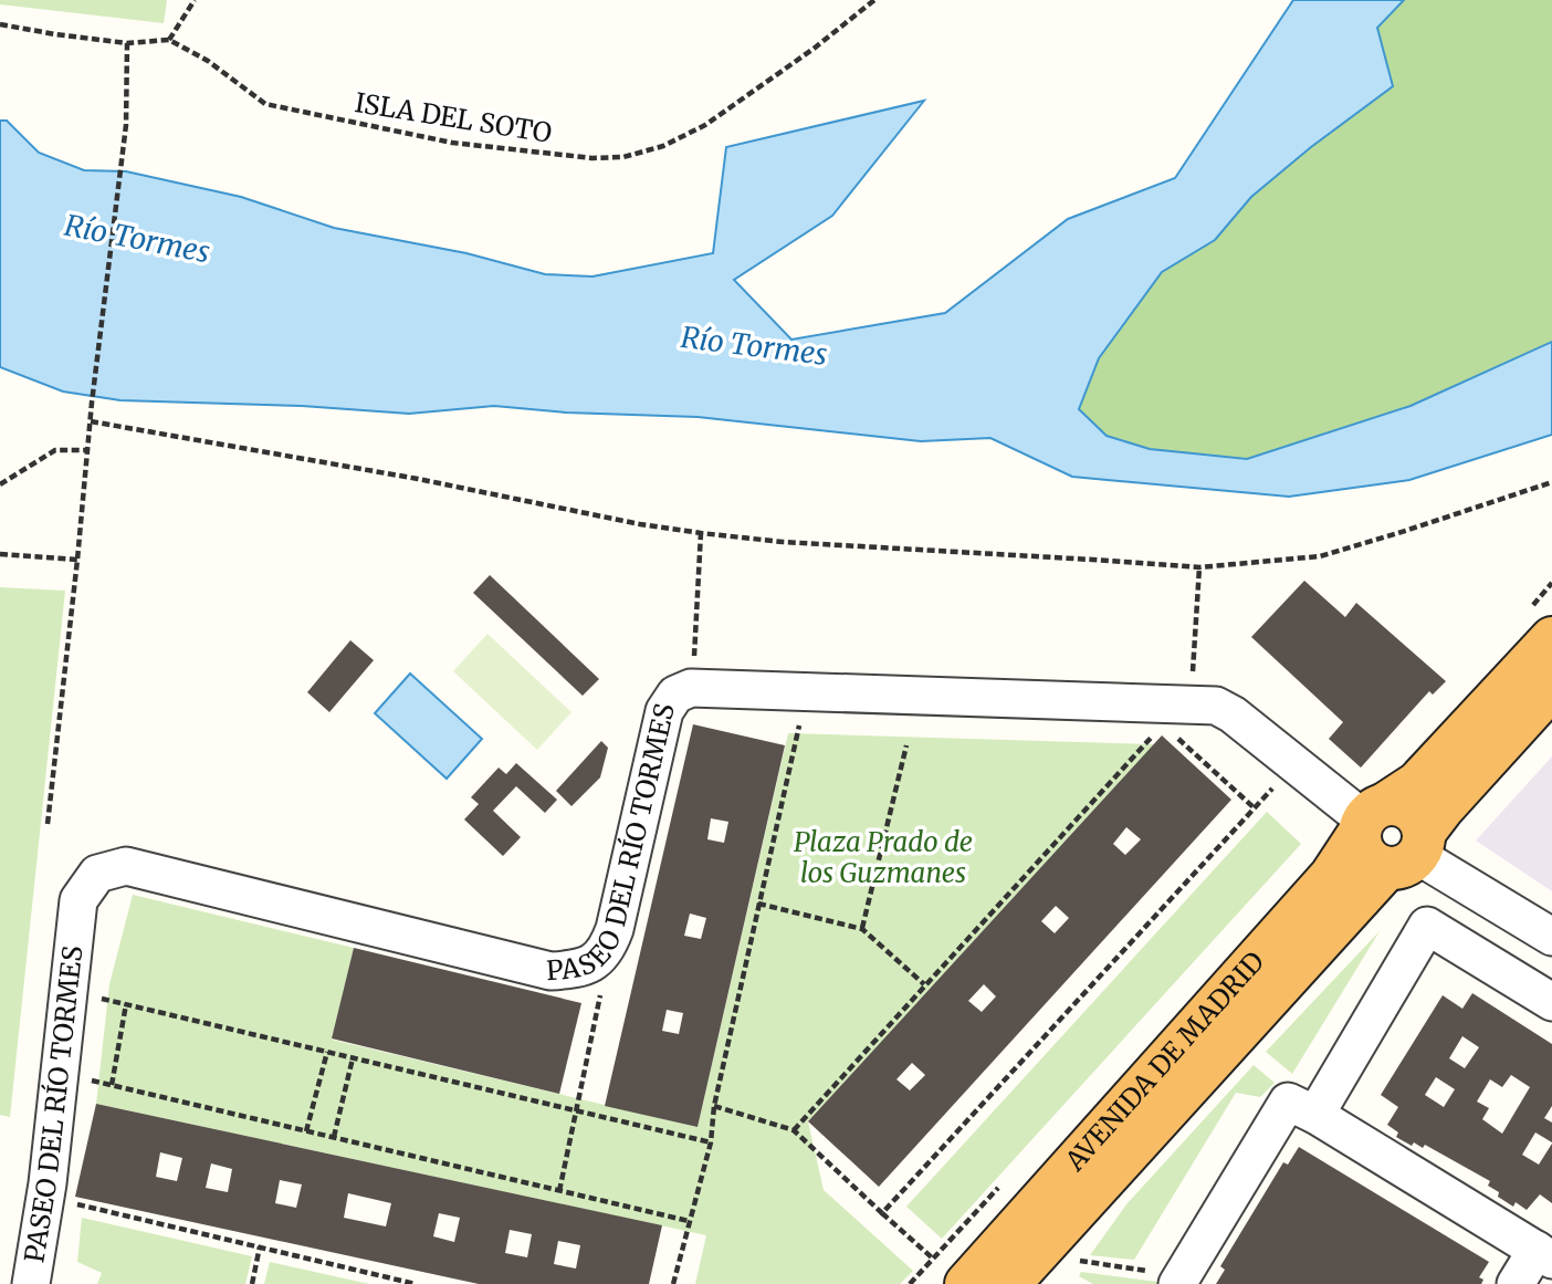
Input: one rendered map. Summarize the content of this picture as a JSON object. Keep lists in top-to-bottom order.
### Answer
{
  "streets": {
    "highway": ["AVENIDA DE MADRID"],
    "street": ["PASEO DEL RÍO TORMES"],
    "path": ["ISLA DEL SOTO"]
  },
  "crossings": [
    ["PASEO DEL RÍO TORMES", "AVENIDA DE MADRID"]
  ],
  "water": ["Río Tormes"],
  "parks": ["Plaza Prado de los Guzmanes"]
}
